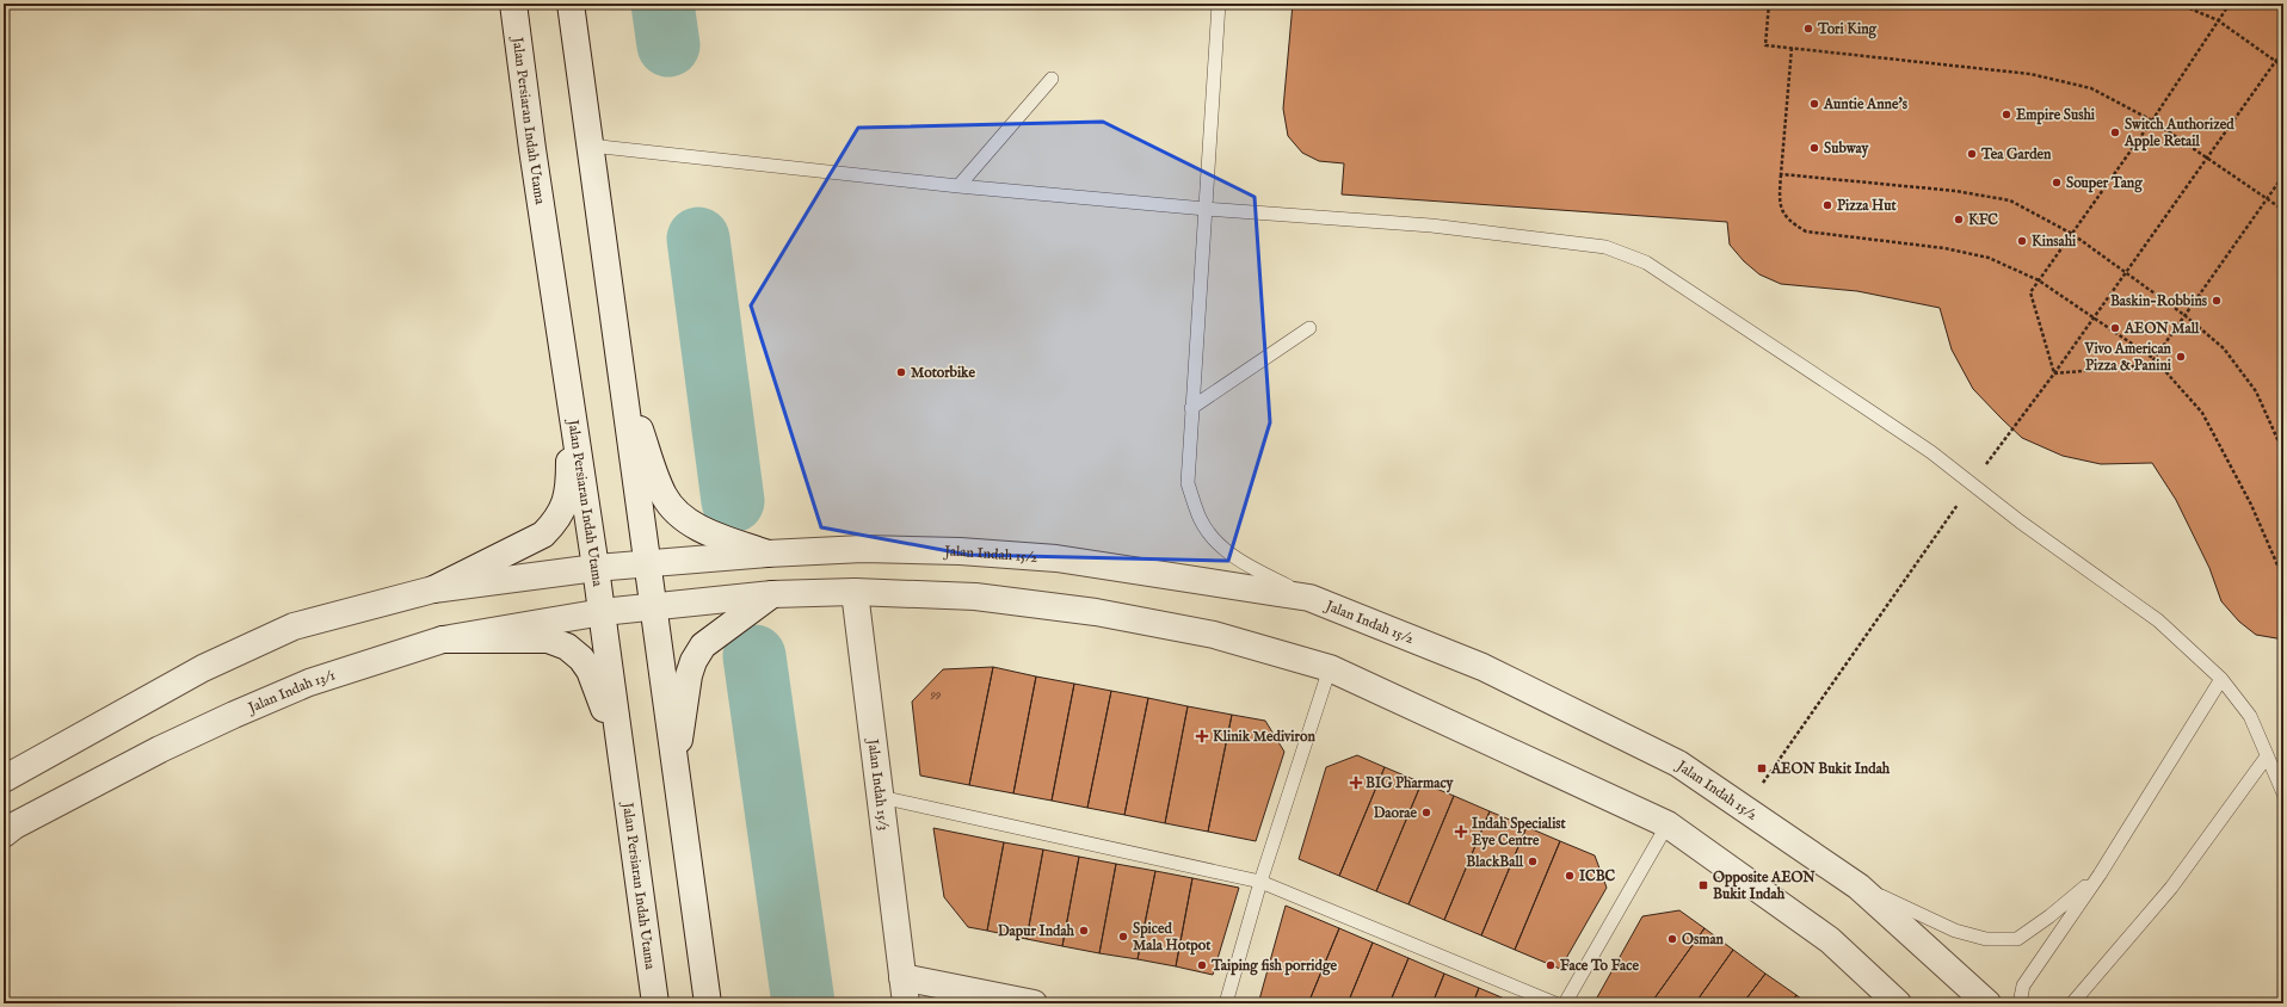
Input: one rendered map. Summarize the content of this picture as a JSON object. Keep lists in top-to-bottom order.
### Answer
{
  "streets": {
    "street": [
      "Jalan Persiaran Indah Utama",
      "Jalan Indah 15/2",
      "Jalan Indah 13/1",
      "Jalan Indah 15/3"
    ]
  },
  "crossings": [
    ["Jalan Persiaran Indah Utama", "Jalan Indah 15/2"],
    ["Jalan Persiaran Indah Utama", "Jalan Indah 13/1"]
  ],
  "places": {
    "other": [
      "Tori King",
      "Auntie Anne's",
      "Empire Sushi",
      "Switch Authorized Apple Retail",
      "Subway",
      "Tea Garden",
      "Souper Tang",
      "Pizza Hut",
      "KFC",
      "Kinsahi",
      "Baskin-Robbins",
      "AEON Mall",
      "Vivo American Pizza & Panini",
      "Motorbike",
      "Daorae",
      "BlackBall",
      "ICBC",
      "Dapur Indah",
      "Spiced Mala Hotpot",
      "Osman",
      "Taiping fish porridge",
      "Face To Face"
    ],
    "health": ["Klinik Mediviron", "BIG Pharmacy", "Indah Specialist Eye Centre"],
    "transit": ["AEON Bukit Indah", "Opposite AEON Bukit Indah"]
  },
  "house_numbers": ["99"]
}
